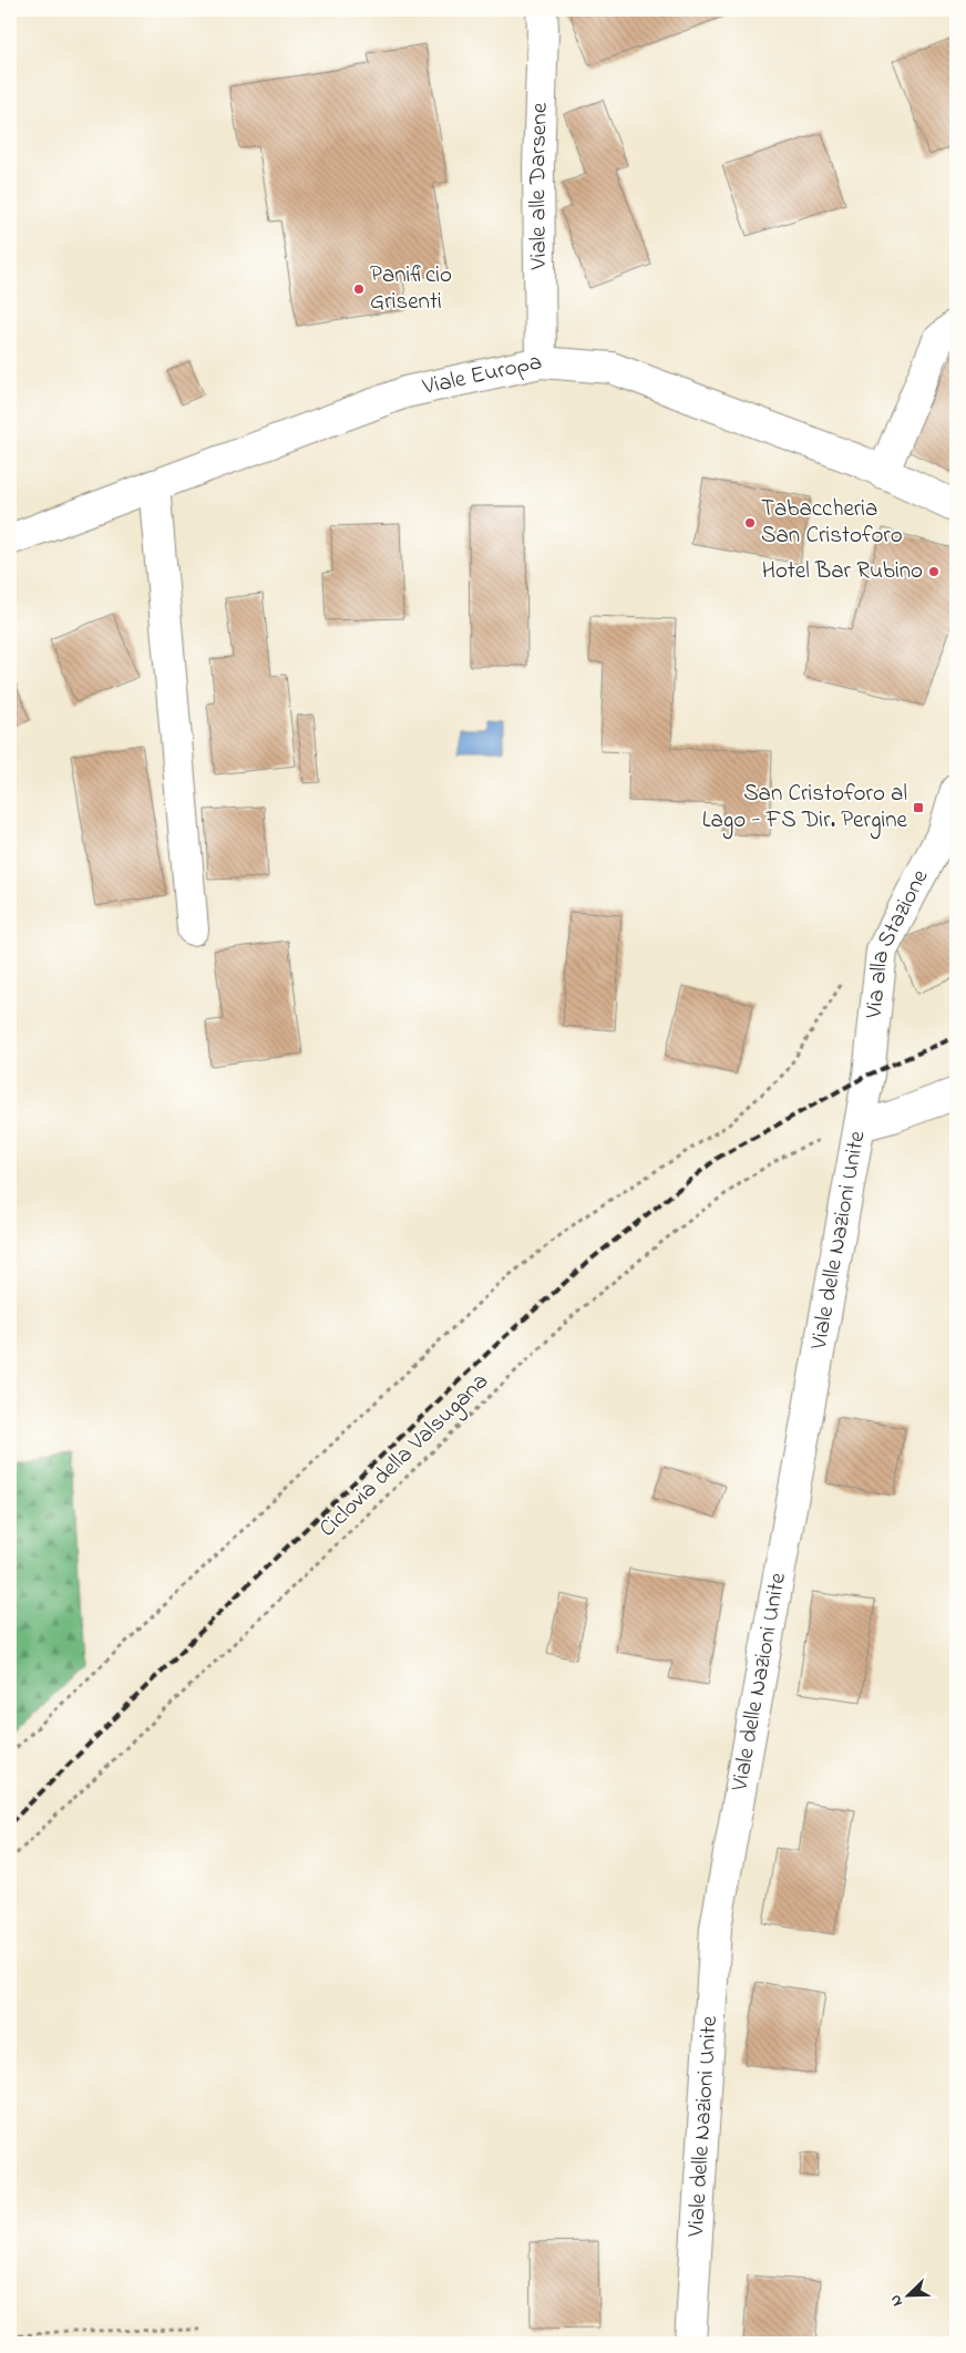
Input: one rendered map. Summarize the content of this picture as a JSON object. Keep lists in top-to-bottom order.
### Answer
{
  "streets": {
    "street": [
      "Viale alle Darsene",
      "Viale Europa",
      "Via alla Stazione",
      "Viale delle Nazioni Unite"
    ],
    "path": ["Ciclovia della Valsugana"]
  },
  "crossings": [
    ["Viale alle Darsene", "Viale Europa"],
    ["Via alla Stazione", "Viale delle Nazioni Unite"],
    ["Via alla Stazione", "Ciclovia della Valsugana"],
    ["Viale delle Nazioni Unite", "Ciclovia della Valsugana"]
  ],
  "places": {
    "other": ["Panificio Grisenti", "Tabaccheria San Cristoforo", "Hotel Bar Rubino"],
    "transit": ["San Cristoforo al Lago - FS Dir. Pergine"]
  },
  "north": "bottom left"
}
